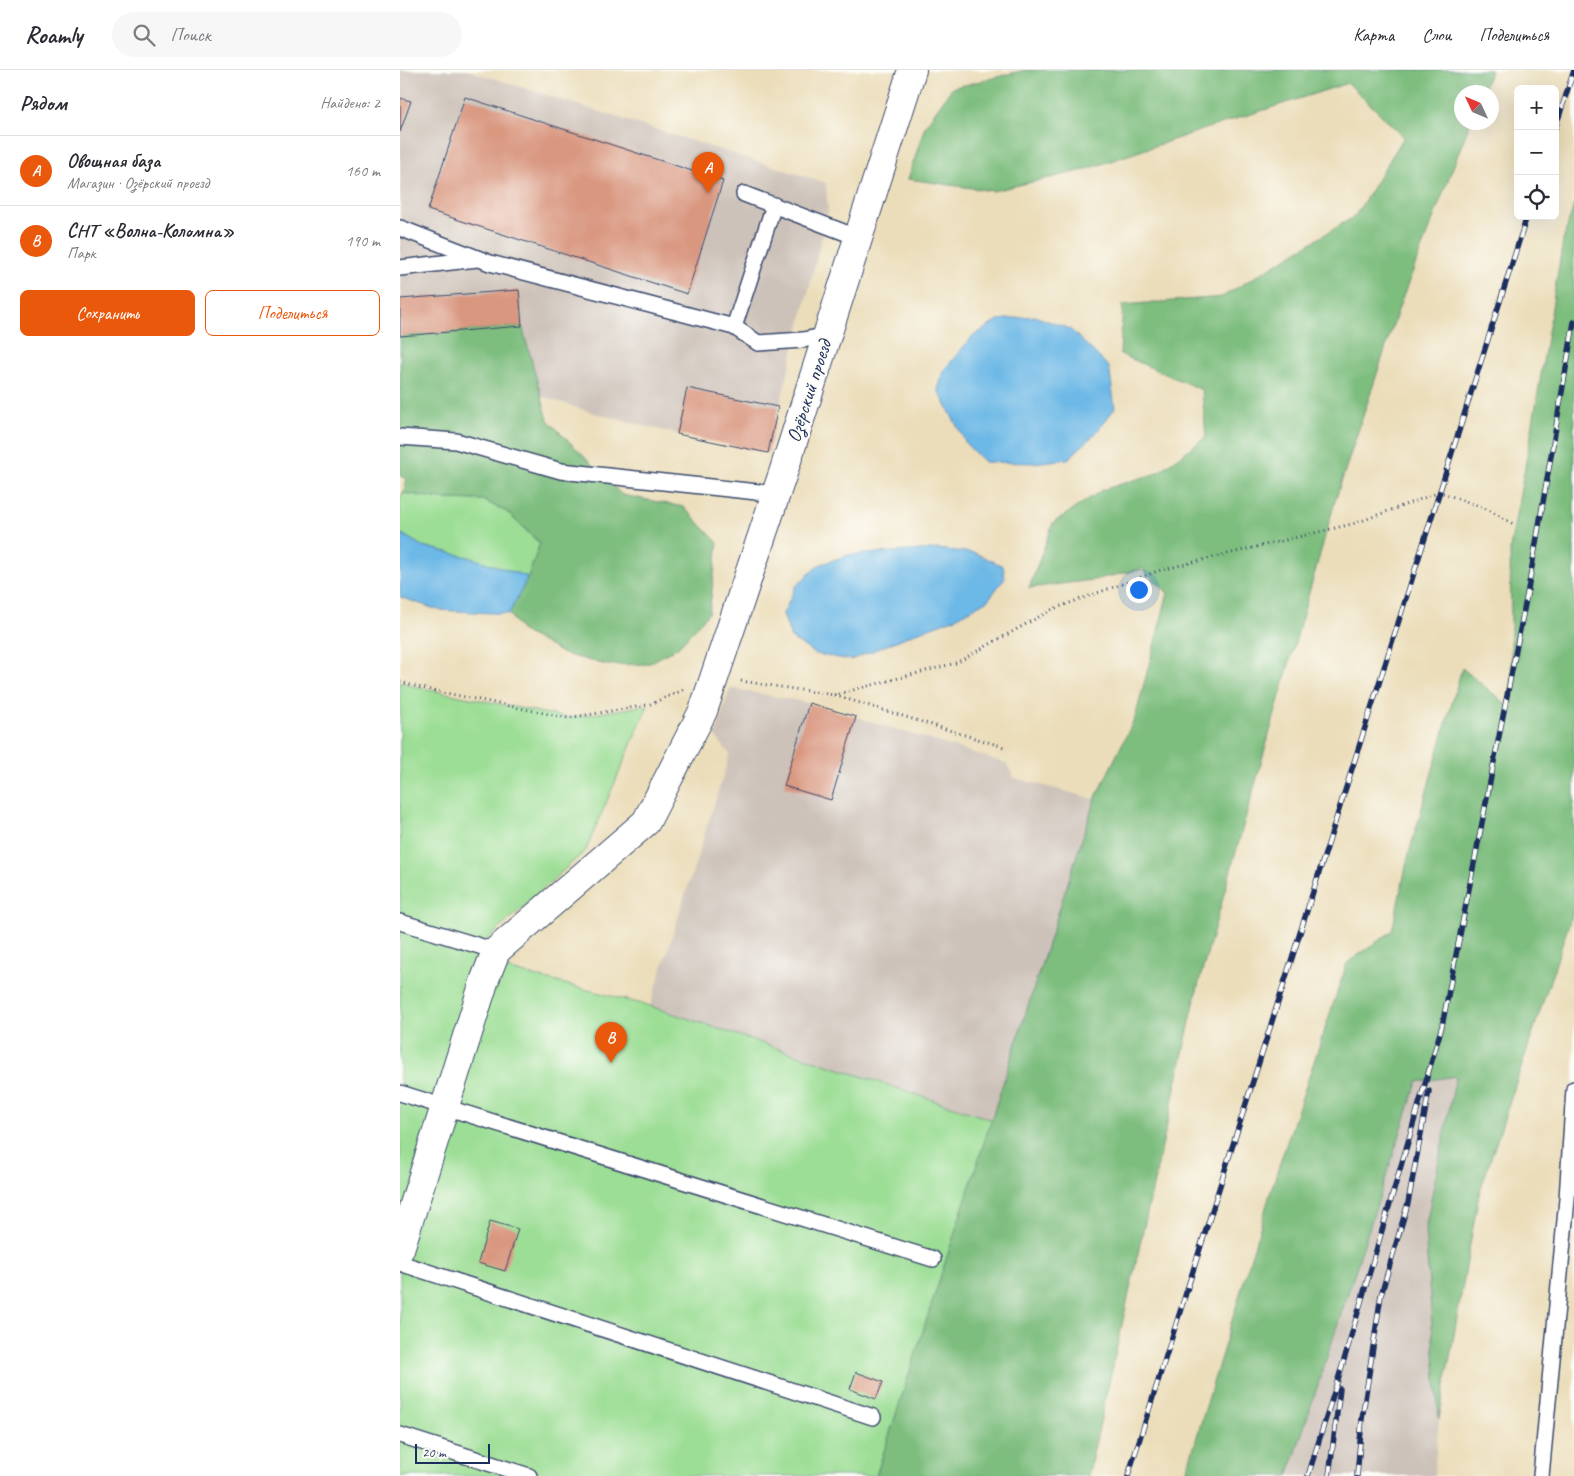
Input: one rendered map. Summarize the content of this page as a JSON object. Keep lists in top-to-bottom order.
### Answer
{
  "streets": {
    "street": ["Озёрский проезд"]
  },
  "scale_bar": "20 m",
  "north": "top left",
  "page": {
    "header": "Roamly",
    "search": "Поиск",
    "nav": ["Карта", "Слои", "Поделиться"],
    "heading": ["Рядом", "Найдено: 2"],
    "map_buttons": ["+", "−"],
    "list": [
      {
        "mark": "A",
        "name": "Овощная база",
        "note": "Магазин · Озёрский проезд",
        "value": "160 m"
      },
      {
        "mark": "B",
        "name": "СНТ «Волна-Коломна»",
        "note": "Парк",
        "value": "190 m"
      }
    ],
    "pins": ["A", "B"],
    "buttons": ["Сохранить", "Поделиться"],
    "scale": "20 m"
  }
}
